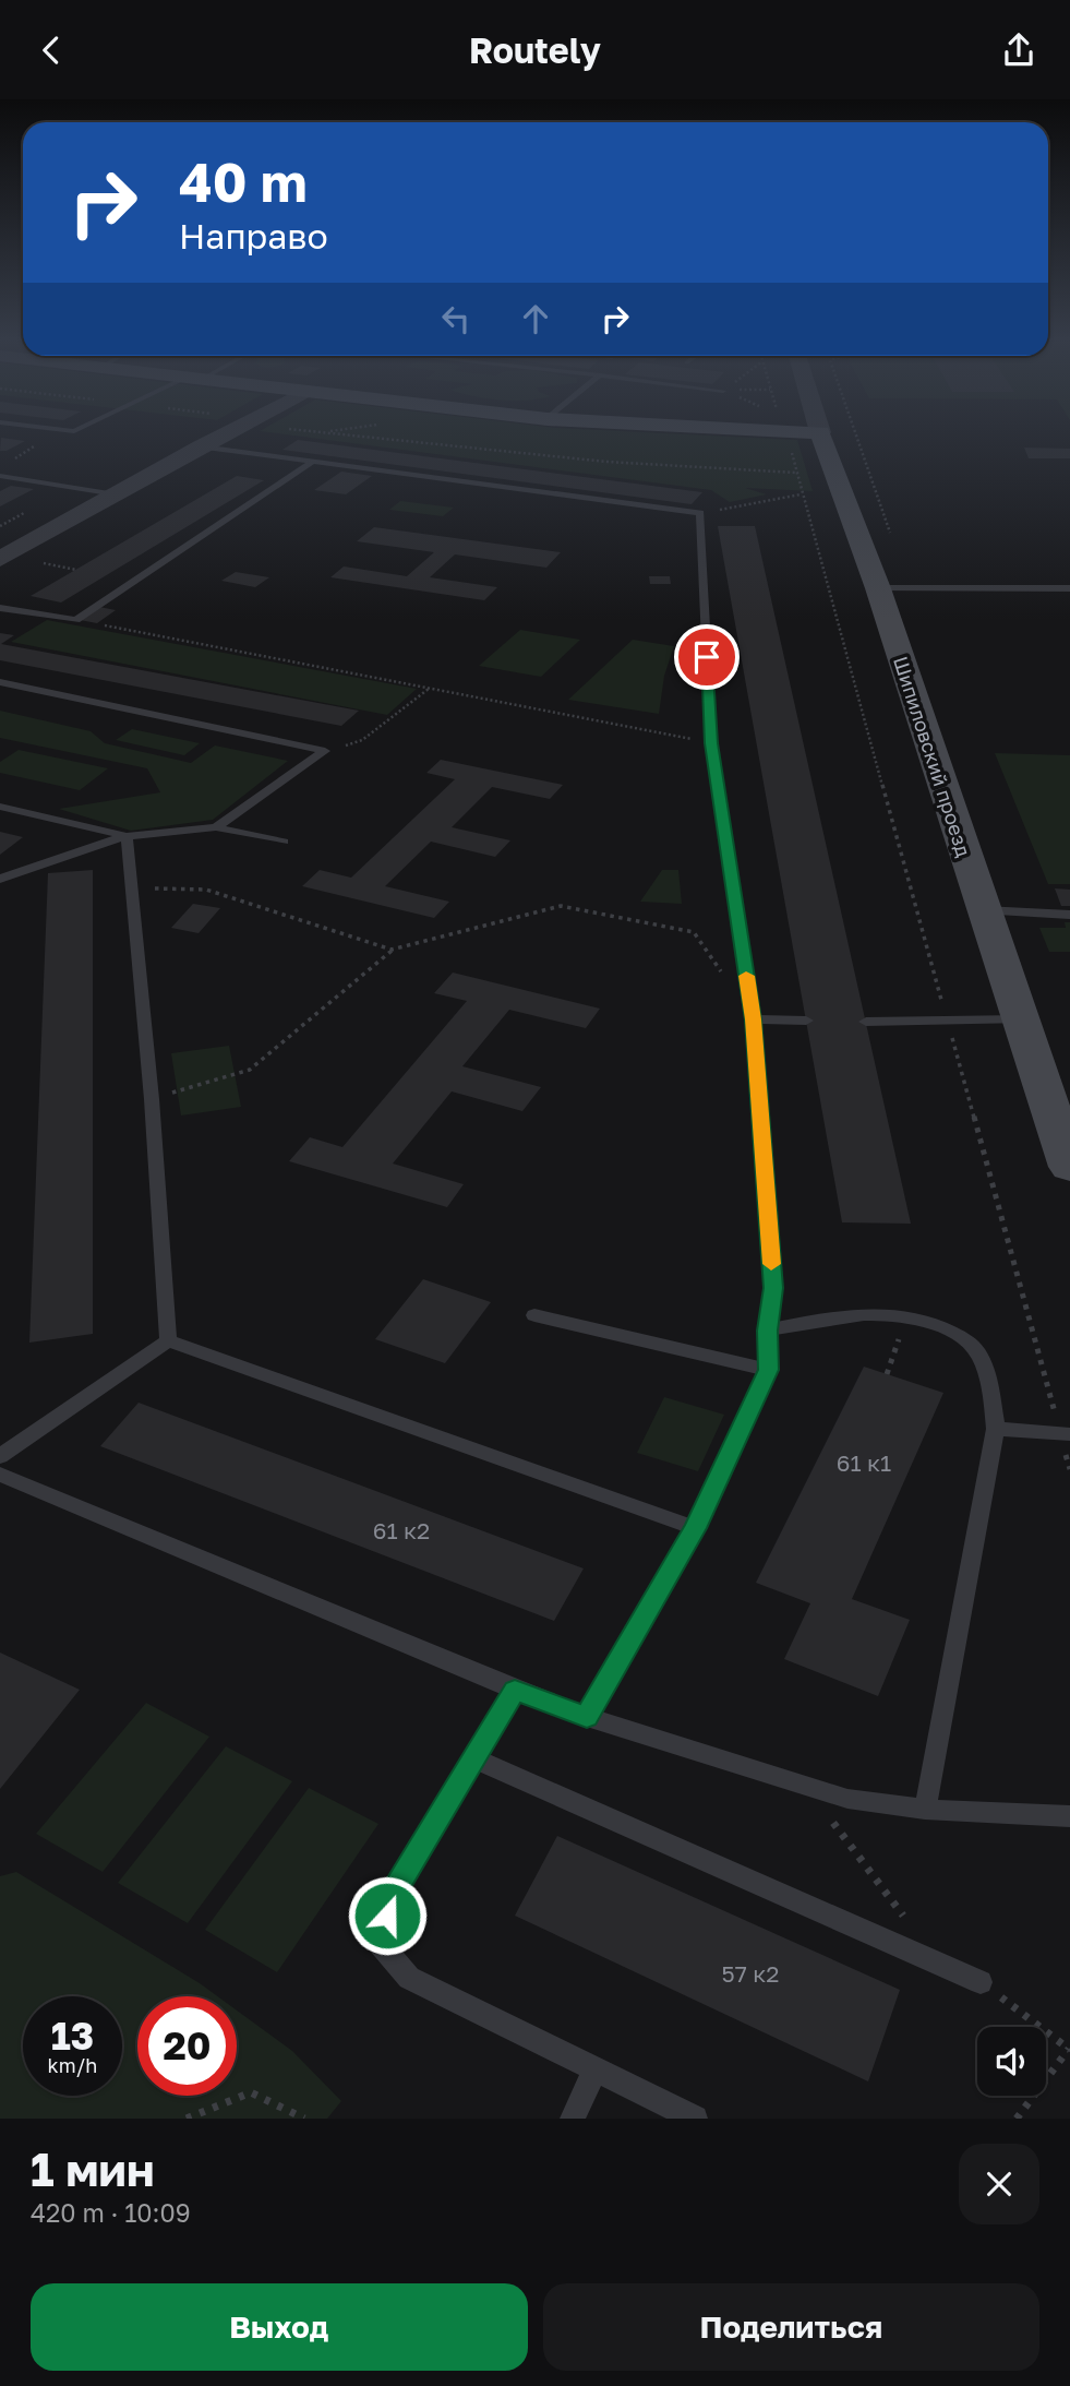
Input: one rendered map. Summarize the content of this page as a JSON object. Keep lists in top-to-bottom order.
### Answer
{
  "streets": {
    "main road": ["Шипиловский проезд"]
  },
  "house_numbers": ["61 к1", "61 к2", "57 к2"],
  "page": {
    "header": "Routely",
    "turn": ["40 m", "Направо"],
    "speed": "13 km/h",
    "limit": "20",
    "heading": ["1 мин", "420 m · 10:09"],
    "buttons": ["Выход", "Поделиться"]
  }
}
